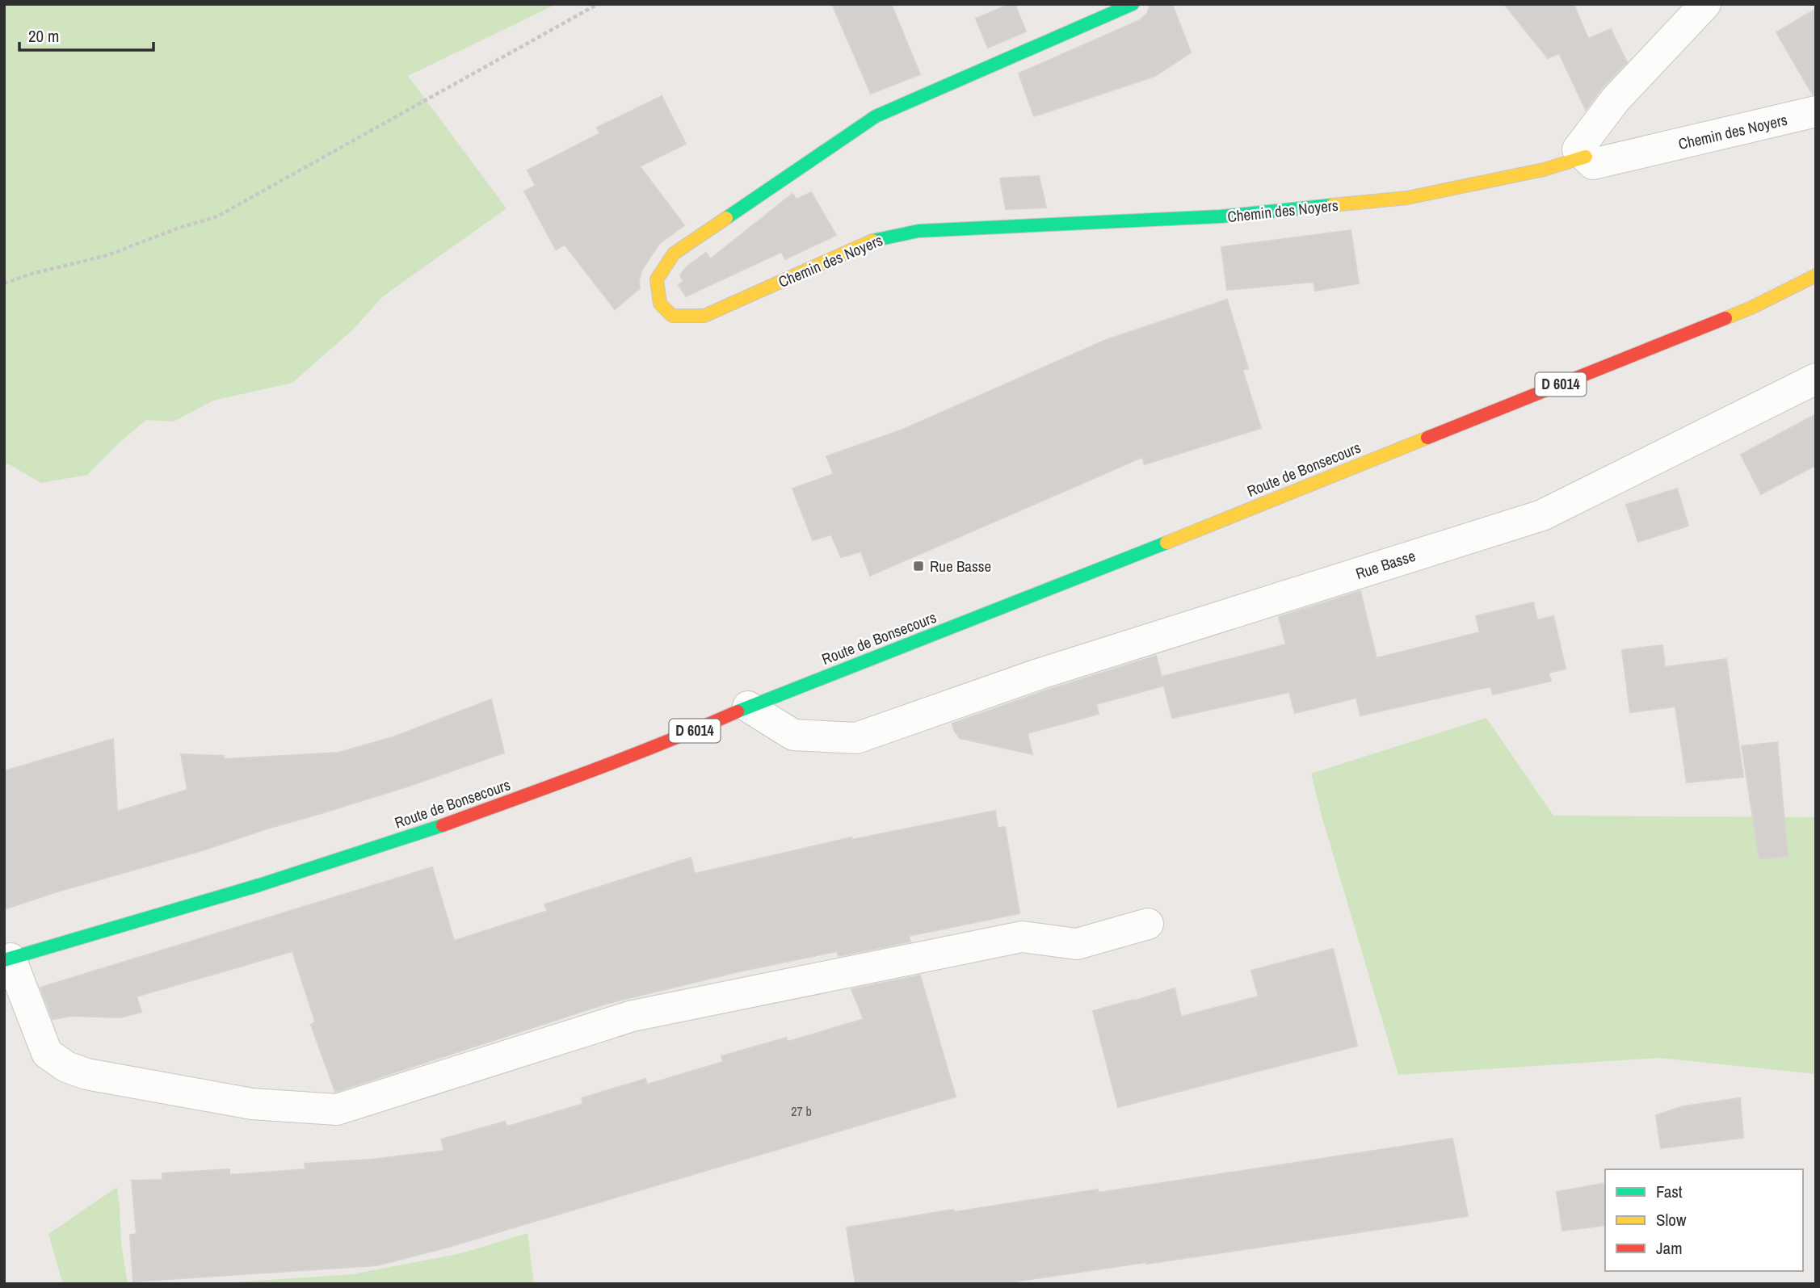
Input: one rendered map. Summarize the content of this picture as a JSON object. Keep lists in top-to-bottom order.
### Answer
{
  "streets": {
    "main road": ["Chemin des Noyers", "D 6014", "Route de Bonsecours"],
    "street": ["Rue Basse"]
  },
  "crossings": [
    ["Route de Bonsecours", "Rue Basse"]
  ],
  "places": {
    "transit": ["Rue Basse"]
  },
  "house_numbers": ["27 b"],
  "legend": ["Fast", "Slow", "Jam"],
  "scale_bar": "20 m"
}
